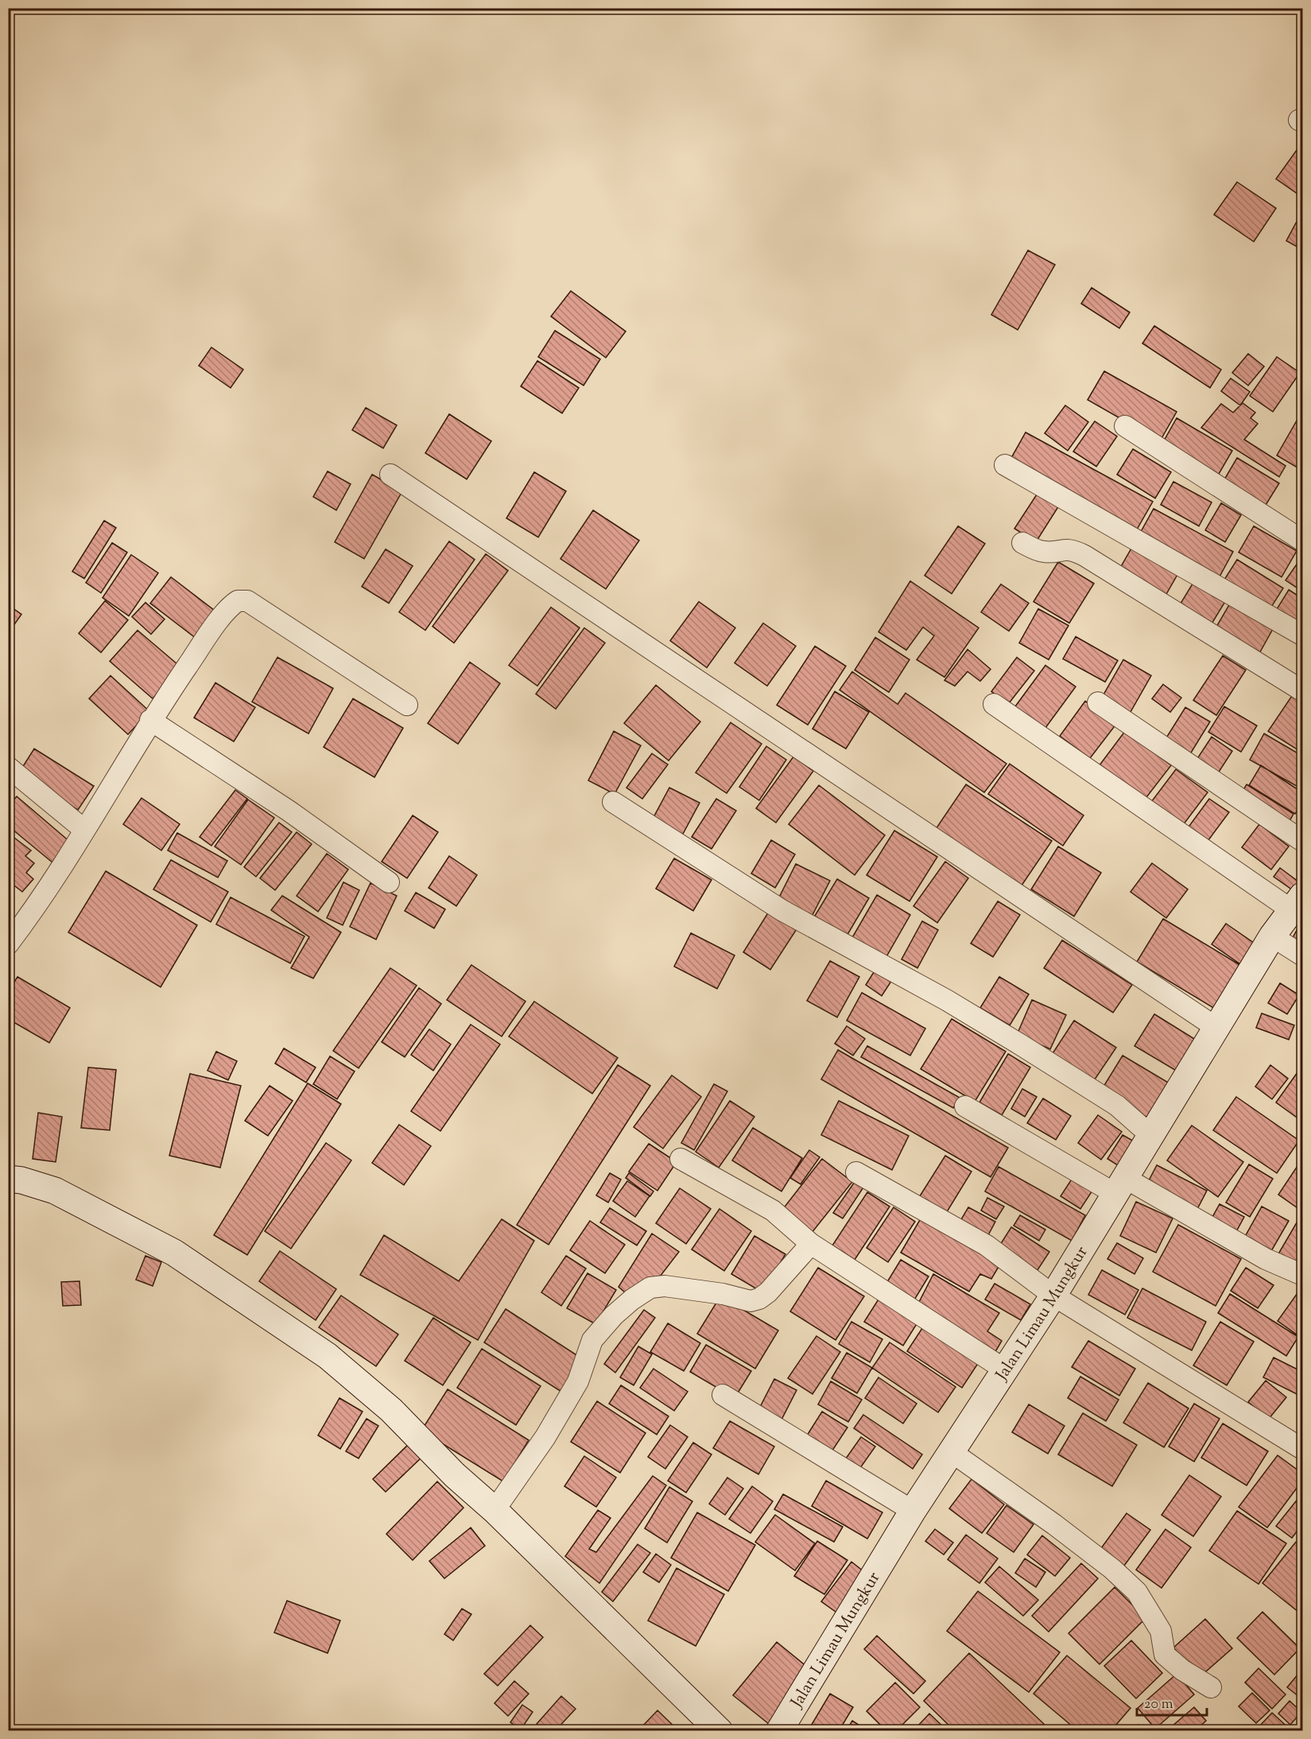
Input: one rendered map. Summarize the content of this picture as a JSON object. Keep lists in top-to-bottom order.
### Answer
{
  "streets": {
    "street": ["Jalan Limau Mungkur"]
  },
  "scale_bar": "20 m"
}
